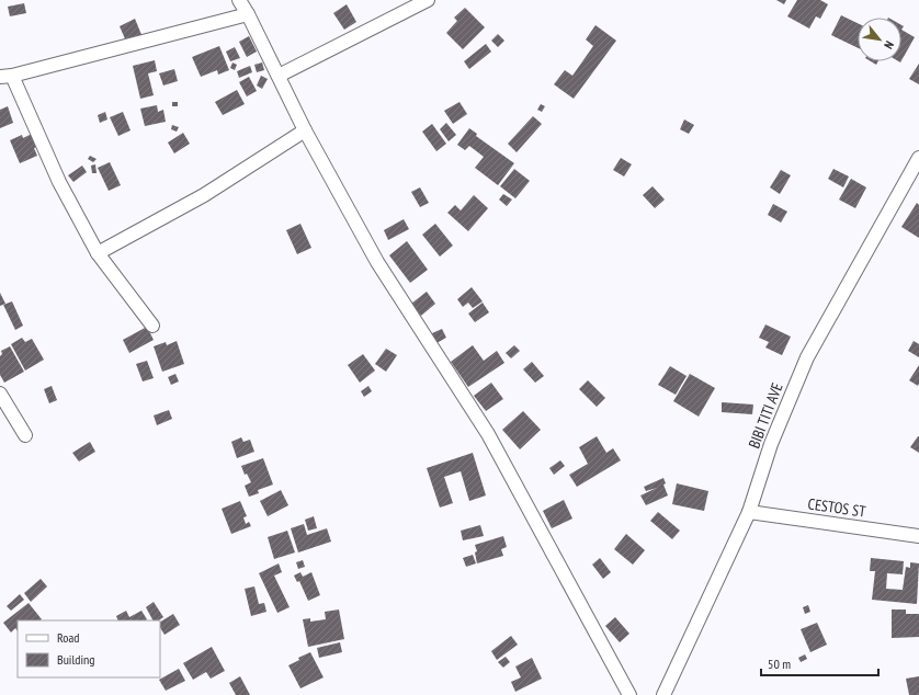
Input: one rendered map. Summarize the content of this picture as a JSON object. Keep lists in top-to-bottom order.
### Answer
{
  "streets": {
    "street": ["BIBI TITI AVE", "CESTOS ST"]
  },
  "crossings": [
    ["BIBI TITI AVE", "CESTOS ST"]
  ],
  "legend": ["Road", "Building"],
  "scale_bar": "50 m",
  "north": "bottom right"
}
